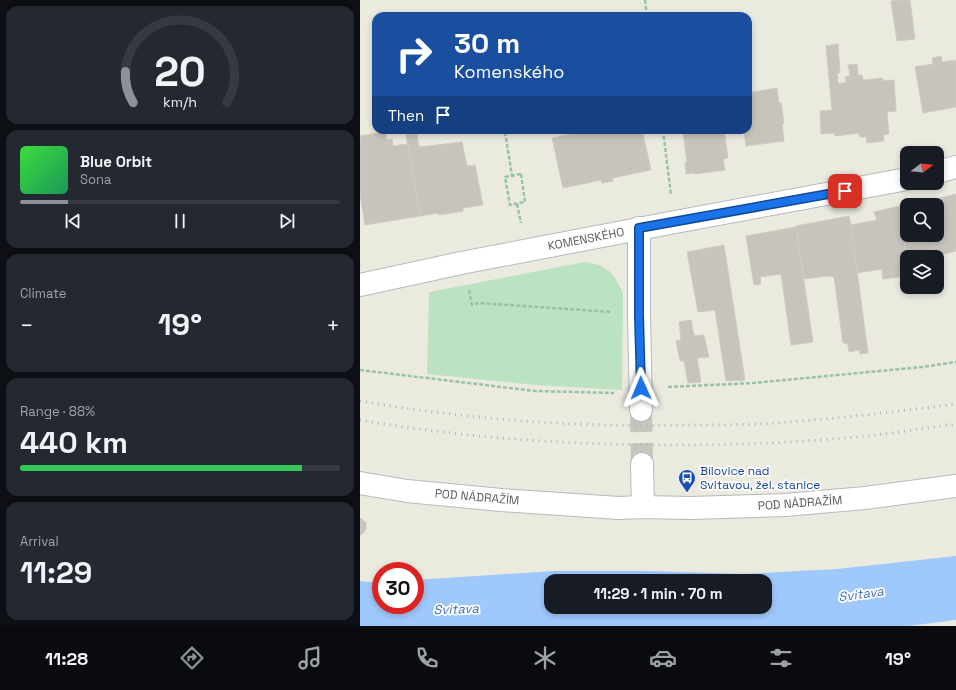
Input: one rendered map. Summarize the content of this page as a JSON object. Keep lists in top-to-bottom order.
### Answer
{
  "streets": {
    "street": ["KOMENSKÉHO", "POD NÁDRAŽÍM"]
  },
  "water": ["Svitava"],
  "places": {
    "bus stop": ["Bílovice nad Svitavou, žel. stanice"]
  },
  "north": "right",
  "page": {
    "turn": ["30 m", "Komenského"],
    "then": "Then",
    "song": ["Blue Orbit", "Sona"],
    "tile": [
      "Climate",
      ["Range · 88%", "440 km"],
      ["Arrival", "11:29"]
    ],
    "heat": ["−", "19°", "+"],
    "limit": "30",
    "trip": "11:29 · 1 min · 70 m",
    "tabs": ["11:28", "19°"],
    "gauge": ["20", "km/h"]
  }
}
